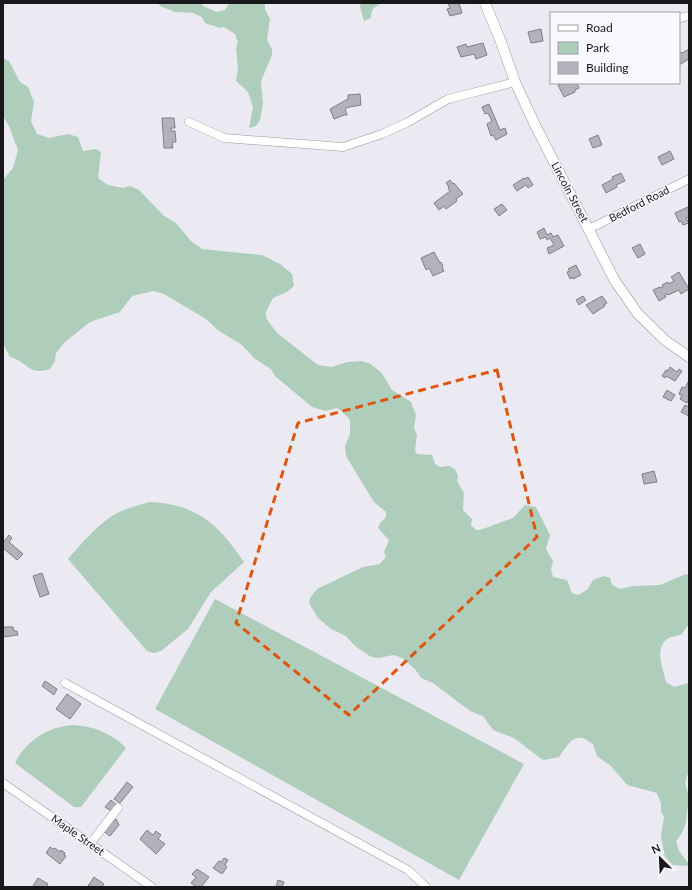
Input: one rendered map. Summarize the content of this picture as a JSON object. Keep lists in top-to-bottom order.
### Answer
{
  "streets": {
    "main road": ["Lincoln Street"],
    "street": ["Bedford Road", "Maple Street"]
  },
  "crossings": [
    ["Lincoln Street", "Bedford Road"]
  ],
  "legend": ["Road", "Park", "Building"],
  "north": "top left"
}
